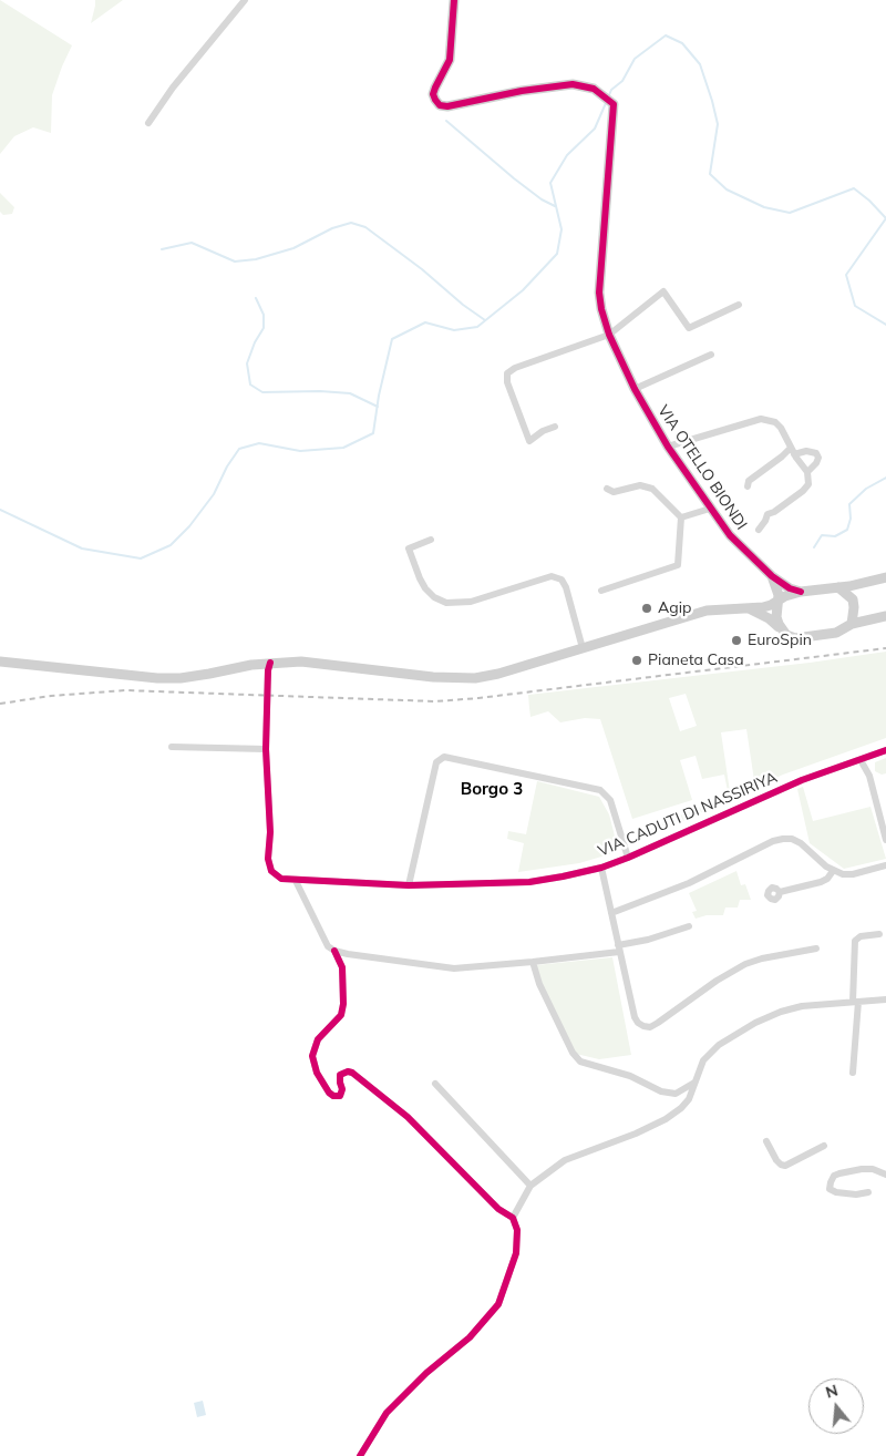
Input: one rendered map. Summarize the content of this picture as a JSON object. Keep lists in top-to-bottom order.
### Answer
{
  "streets": {
    "main road": ["VIA OTELLO BIONDI"],
    "street": ["VIA CADUTI DI NASSIRIYA"]
  },
  "districts": ["Borgo 3"],
  "places": ["Agip", "EuroSpin", "Pianeta Casa"],
  "north": "top"
}
